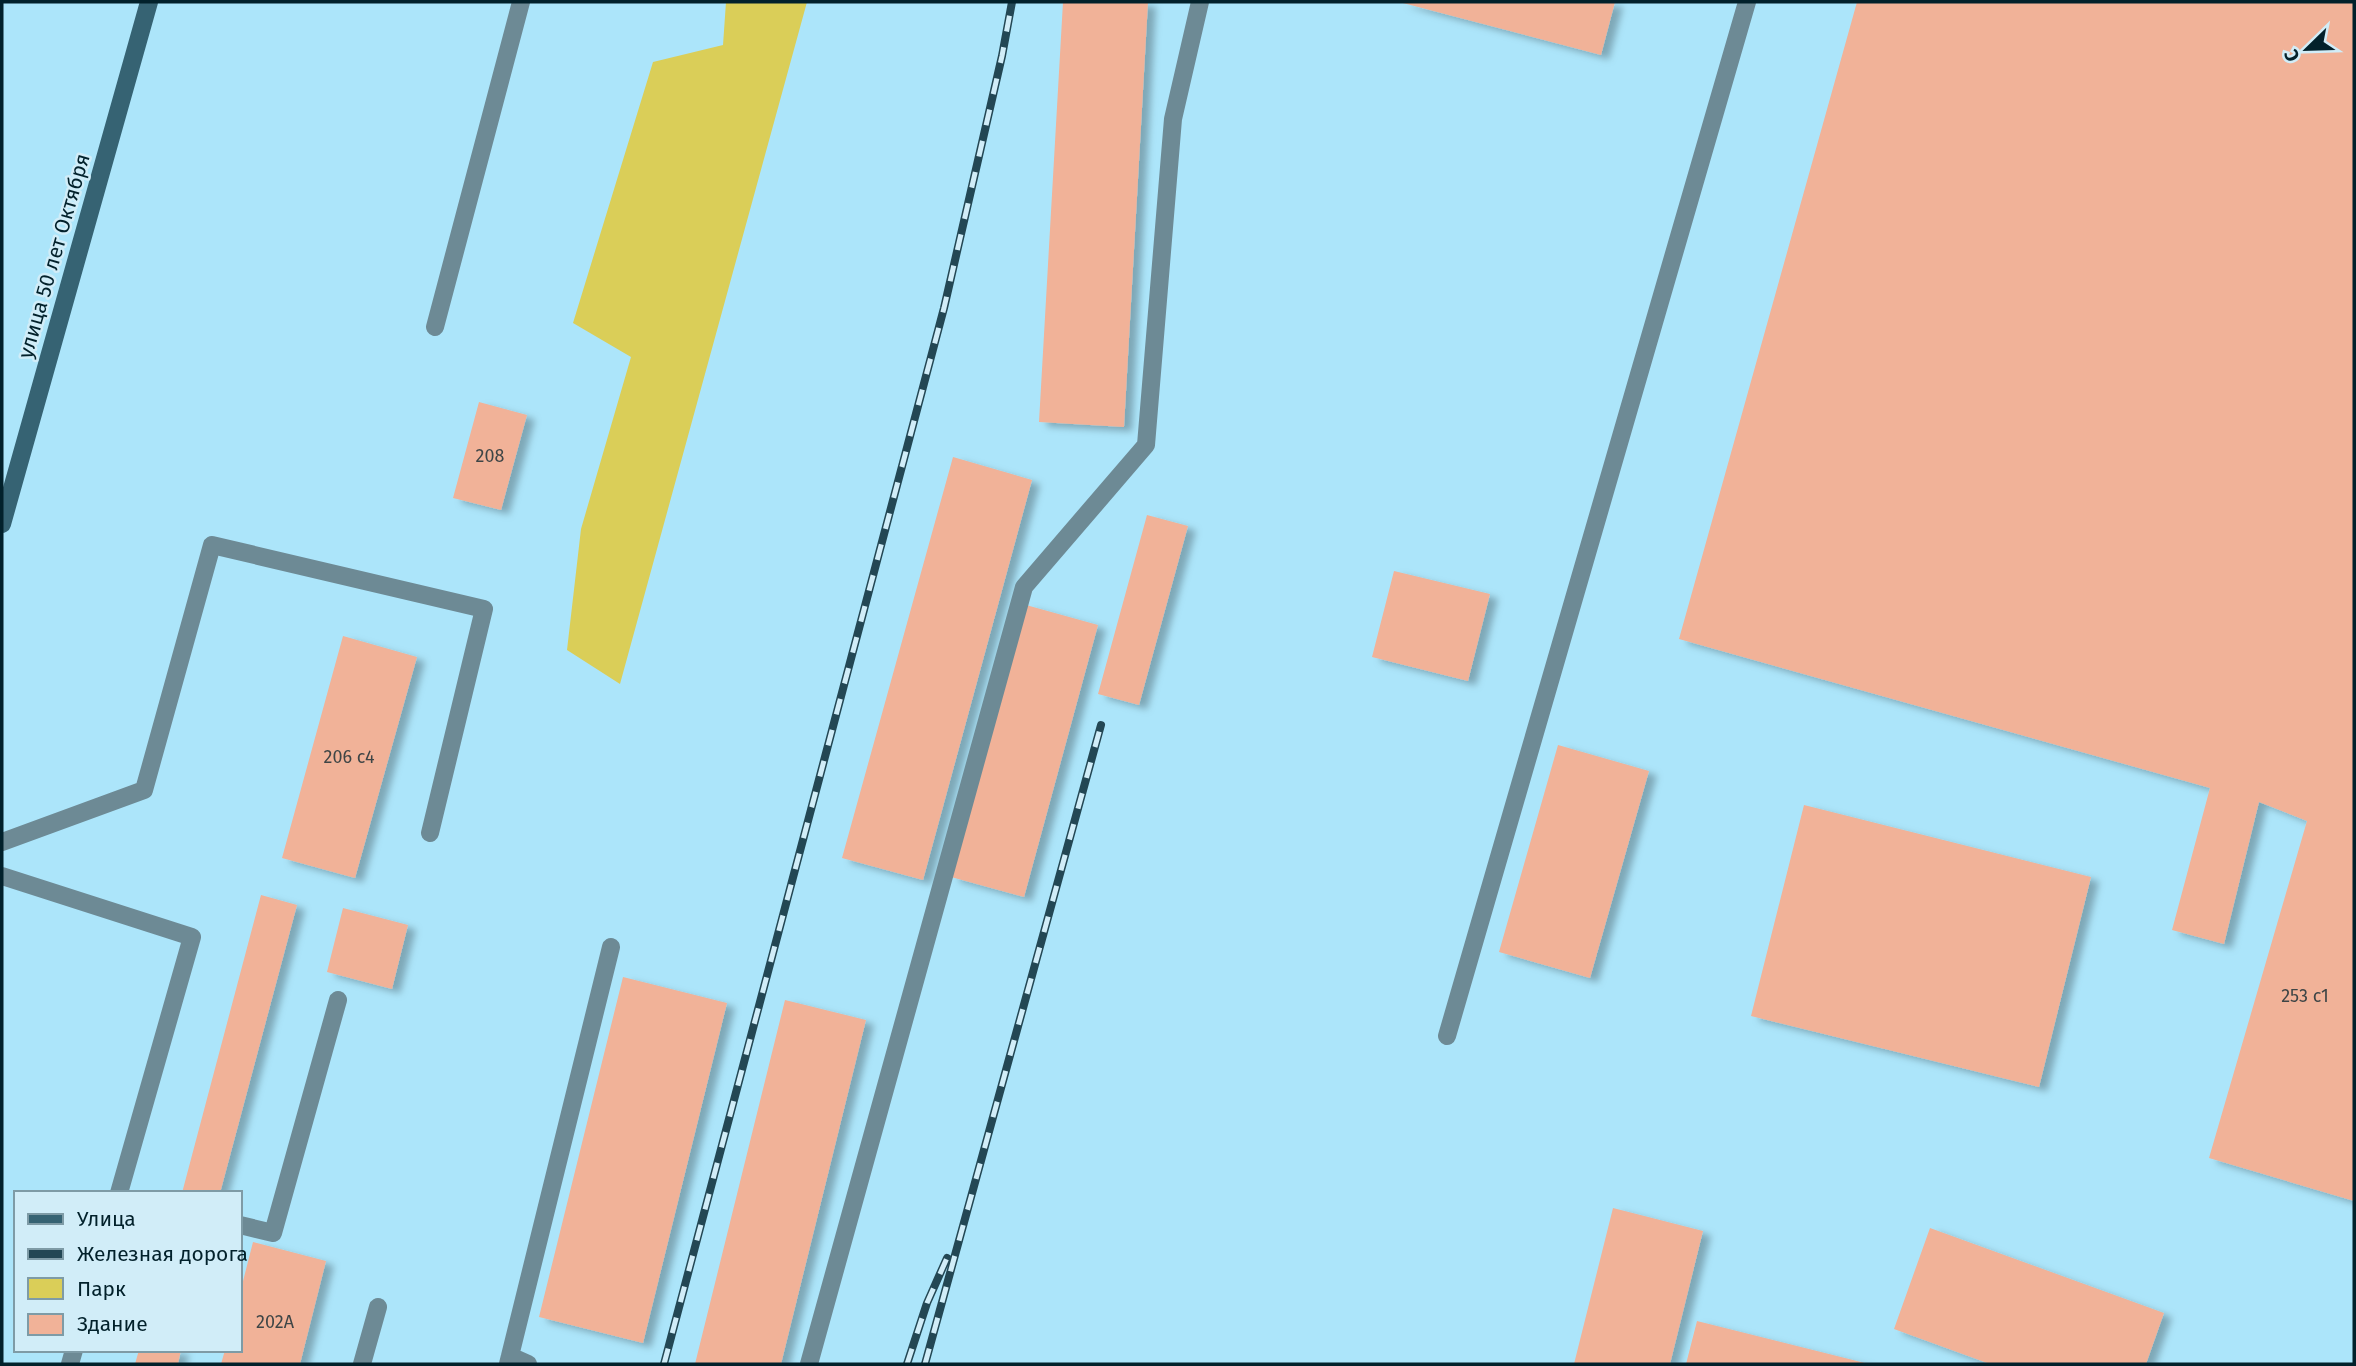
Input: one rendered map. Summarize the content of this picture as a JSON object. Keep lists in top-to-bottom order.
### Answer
{
  "streets": {
    "main road": ["улица 50 лет Октября"]
  },
  "house_numbers": [
    "208",
    "206 с4",
    "253 с1",
    "202А"
  ],
  "legend": [
    "Улица",
    "Железная дорога",
    "Парк",
    "Здание"
  ],
  "north": "bottom left"
}
